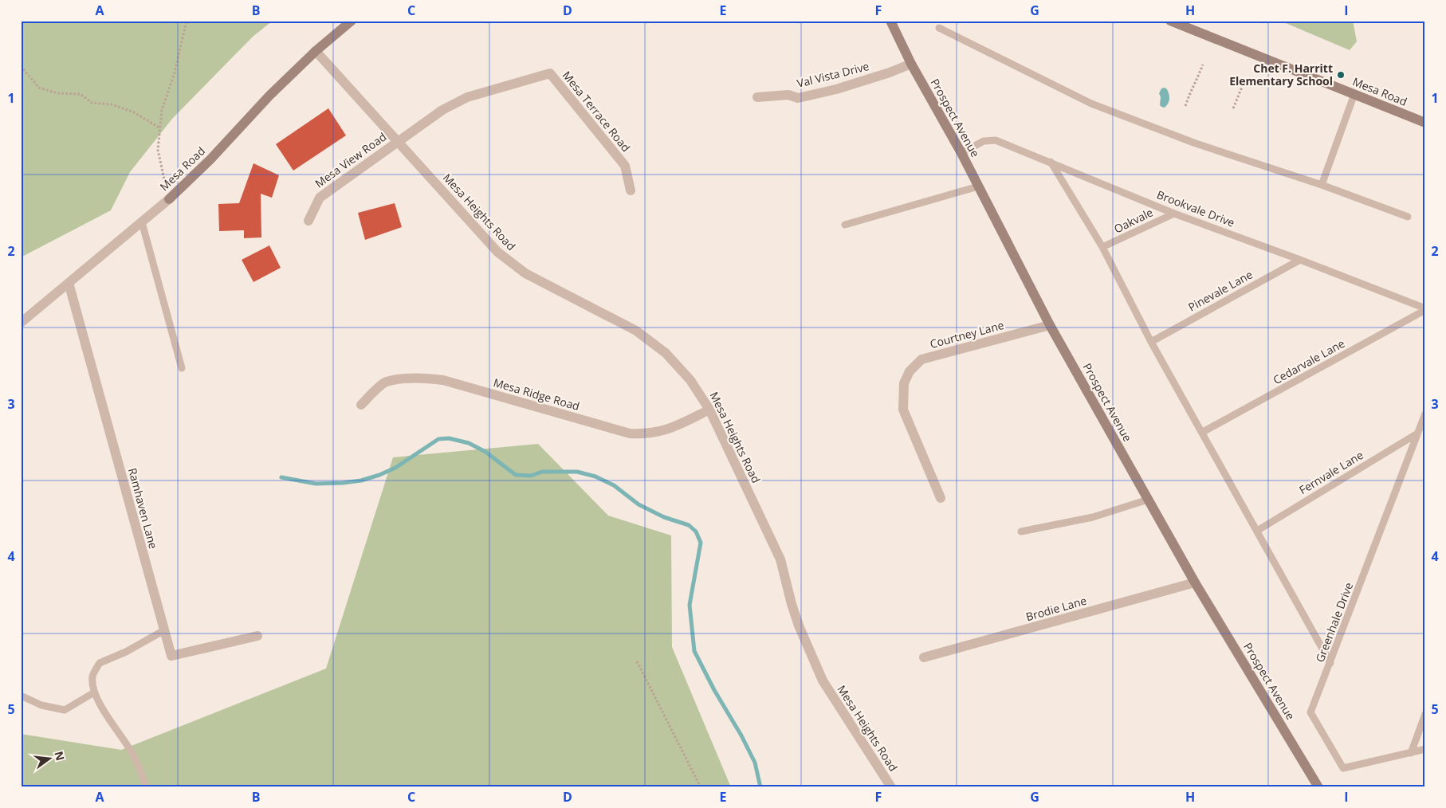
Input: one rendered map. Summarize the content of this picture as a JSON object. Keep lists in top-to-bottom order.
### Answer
{
  "streets": {
    "street": [
      "Val Vista Drive",
      "Mesa Road",
      "Mesa Terrace Road",
      "Prospect Avenue",
      "Mesa View Road",
      "Mesa Heights Road",
      "Courtney Lane",
      "Mesa Ridge Road",
      "Ramhaven Lane",
      "Brodie Lane"
    ],
    "lane": [
      "Brookvale Drive",
      "Oakvale",
      "Pinevale Lane",
      "Cedarvale Lane",
      "Fernvale Lane",
      "Greenhale Drive"
    ]
  },
  "crossings": [
    ["Val Vista Drive", "Prospect Avenue"],
    ["Mesa Road", "Mesa Heights Road"],
    ["Mesa Road", "Ramhaven Lane"],
    ["Mesa Terrace Road", "Mesa View Road"],
    ["Mesa Terrace Road", "Mesa Heights Road"],
    ["Prospect Avenue", "Brookvale Drive"],
    ["Prospect Avenue", "Courtney Lane"],
    ["Prospect Avenue", "Brodie Lane"],
    ["Mesa View Road", "Mesa Heights Road"],
    ["Brookvale Drive", "Oakvale"],
    ["Brookvale Drive", "Pinevale Lane"],
    ["Brookvale Drive", "Cedarvale Lane"],
    ["Mesa Heights Road", "Mesa Ridge Road"],
    ["Fernvale Lane", "Greenhale Drive"]
  ],
  "places": ["Chet F. Harritt Elementary School"],
  "north": "right",
  "grid": {
    "columns": [
      "A",
      "B",
      "C",
      "D",
      "E",
      "F",
      "G",
      "H",
      "I"
    ],
    "rows": [
      "1",
      "2",
      "3",
      "4",
      "5"
    ]
  }
}
